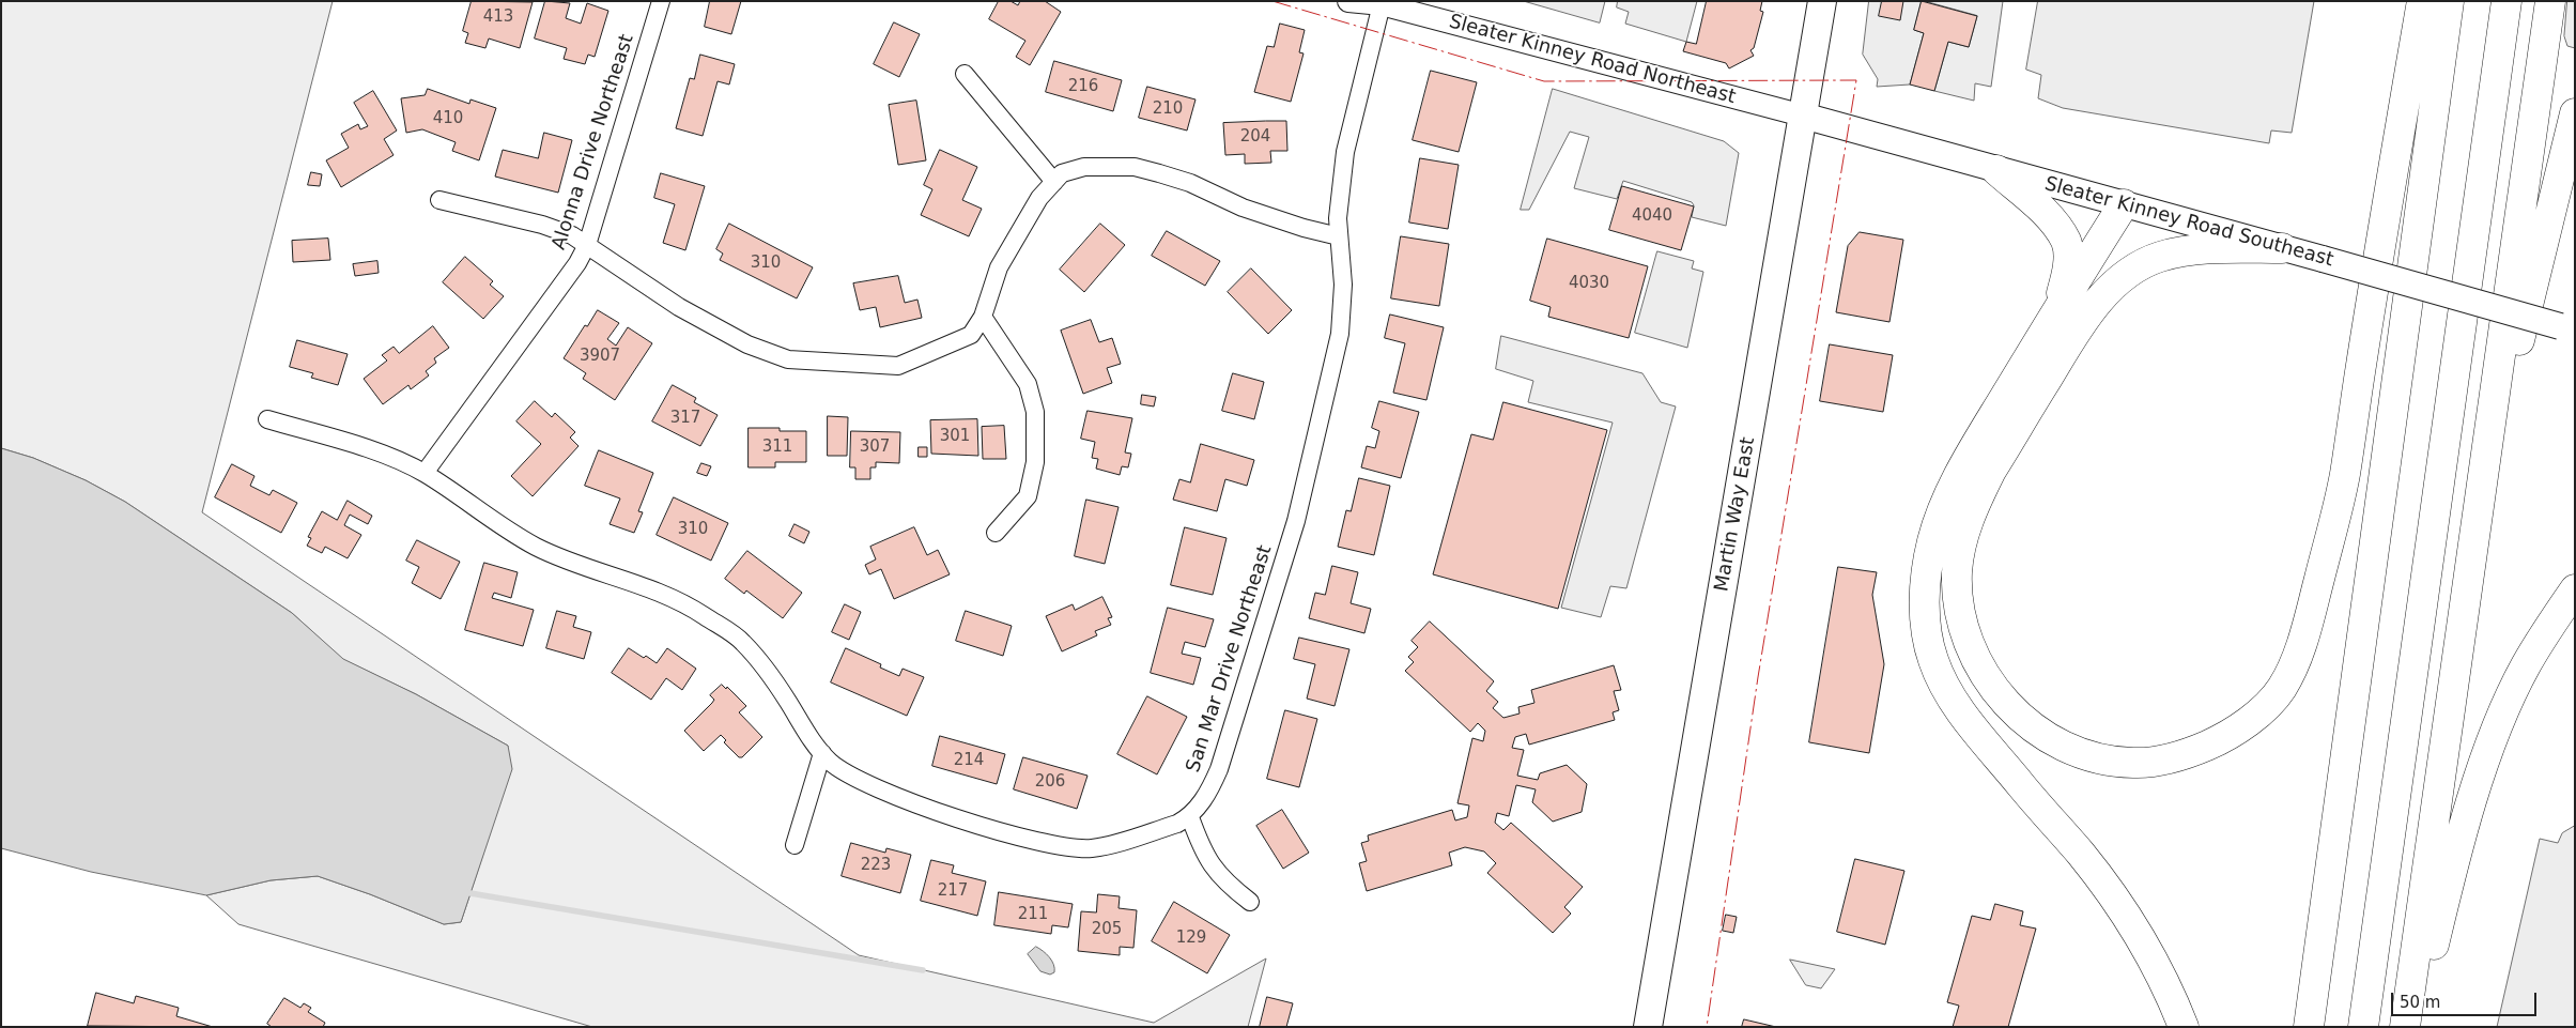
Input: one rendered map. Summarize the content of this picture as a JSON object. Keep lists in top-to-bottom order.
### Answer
{
  "streets": {
    "main road": ["Sleater Kinney Road Southeast", "Martin Way East"],
    "street": ["Sleater Kinney Road Northeast", "Alonna Drive Northeast", "San Mar Drive Northeast"]
  },
  "crossings": [
    ["Sleater Kinney Road Northeast", "Sleater Kinney Road Southeast"],
    ["Sleater Kinney Road Northeast", "Martin Way East"],
    ["Sleater Kinney Road Northeast", "San Mar Drive Northeast"],
    ["Alonna Drive Northeast", "San Mar Drive Northeast"],
    ["Sleater Kinney Road Southeast", "Martin Way East"]
  ],
  "house_numbers": [
    "413",
    "216",
    "210",
    "410",
    "204",
    "4040",
    "310",
    "4030",
    "3907",
    "317",
    "301",
    "311",
    "307",
    "310",
    "214",
    "206",
    "223",
    "217",
    "211",
    "205",
    "129"
  ],
  "scale_bar": "50 m"
}
